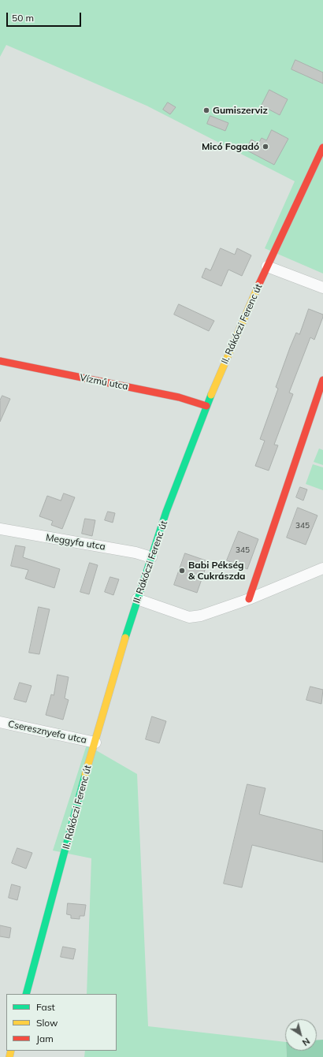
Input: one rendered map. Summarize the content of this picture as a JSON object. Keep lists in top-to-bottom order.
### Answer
{
  "streets": {
    "main road": ["II. Rákóczi Ferenc út", "Vízmű utca"],
    "street": ["Meggyfa utca", "Cseresznyefa utca"]
  },
  "crossings": [
    ["II. Rákóczi Ferenc út", "Vízmű utca"],
    ["II. Rákóczi Ferenc út", "Meggyfa utca"],
    ["II. Rákóczi Ferenc út", "Cseresznyefa utca"]
  ],
  "places": ["Gumiszerviz", "Micó Fogadó", "Babi Pékség & Cukrászda"],
  "house_numbers": ["345", "345"],
  "legend": ["Fast", "Slow", "Jam"],
  "scale_bar": "50 m",
  "north": "bottom right"
}
